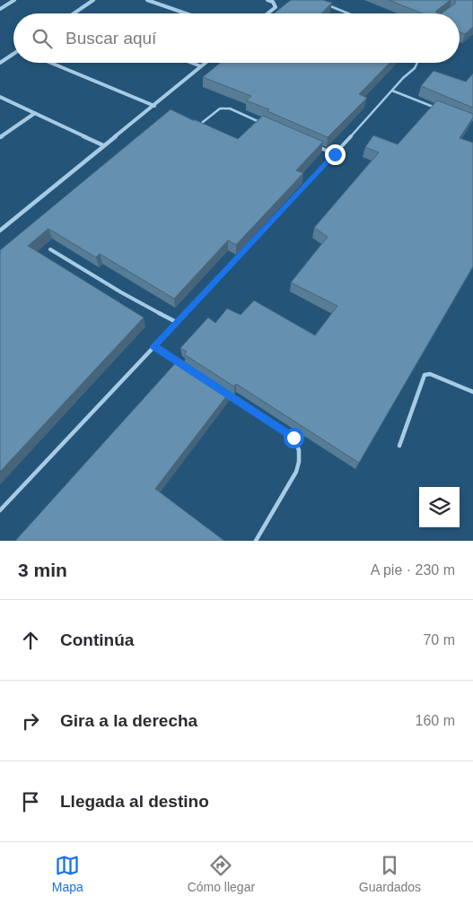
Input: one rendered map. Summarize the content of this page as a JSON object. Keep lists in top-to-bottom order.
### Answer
{
  "page": {
    "search": "Buscar aquí",
    "heading": ["3 min", "A pie · 230 m"],
    "list": [
      ["Continúa", "70 m"],
      ["Gira a la derecha", "160 m"],
      "Llegada al destino"
    ],
    "nav": ["Mapa", "Cómo llegar", "Guardados"]
  }
}
